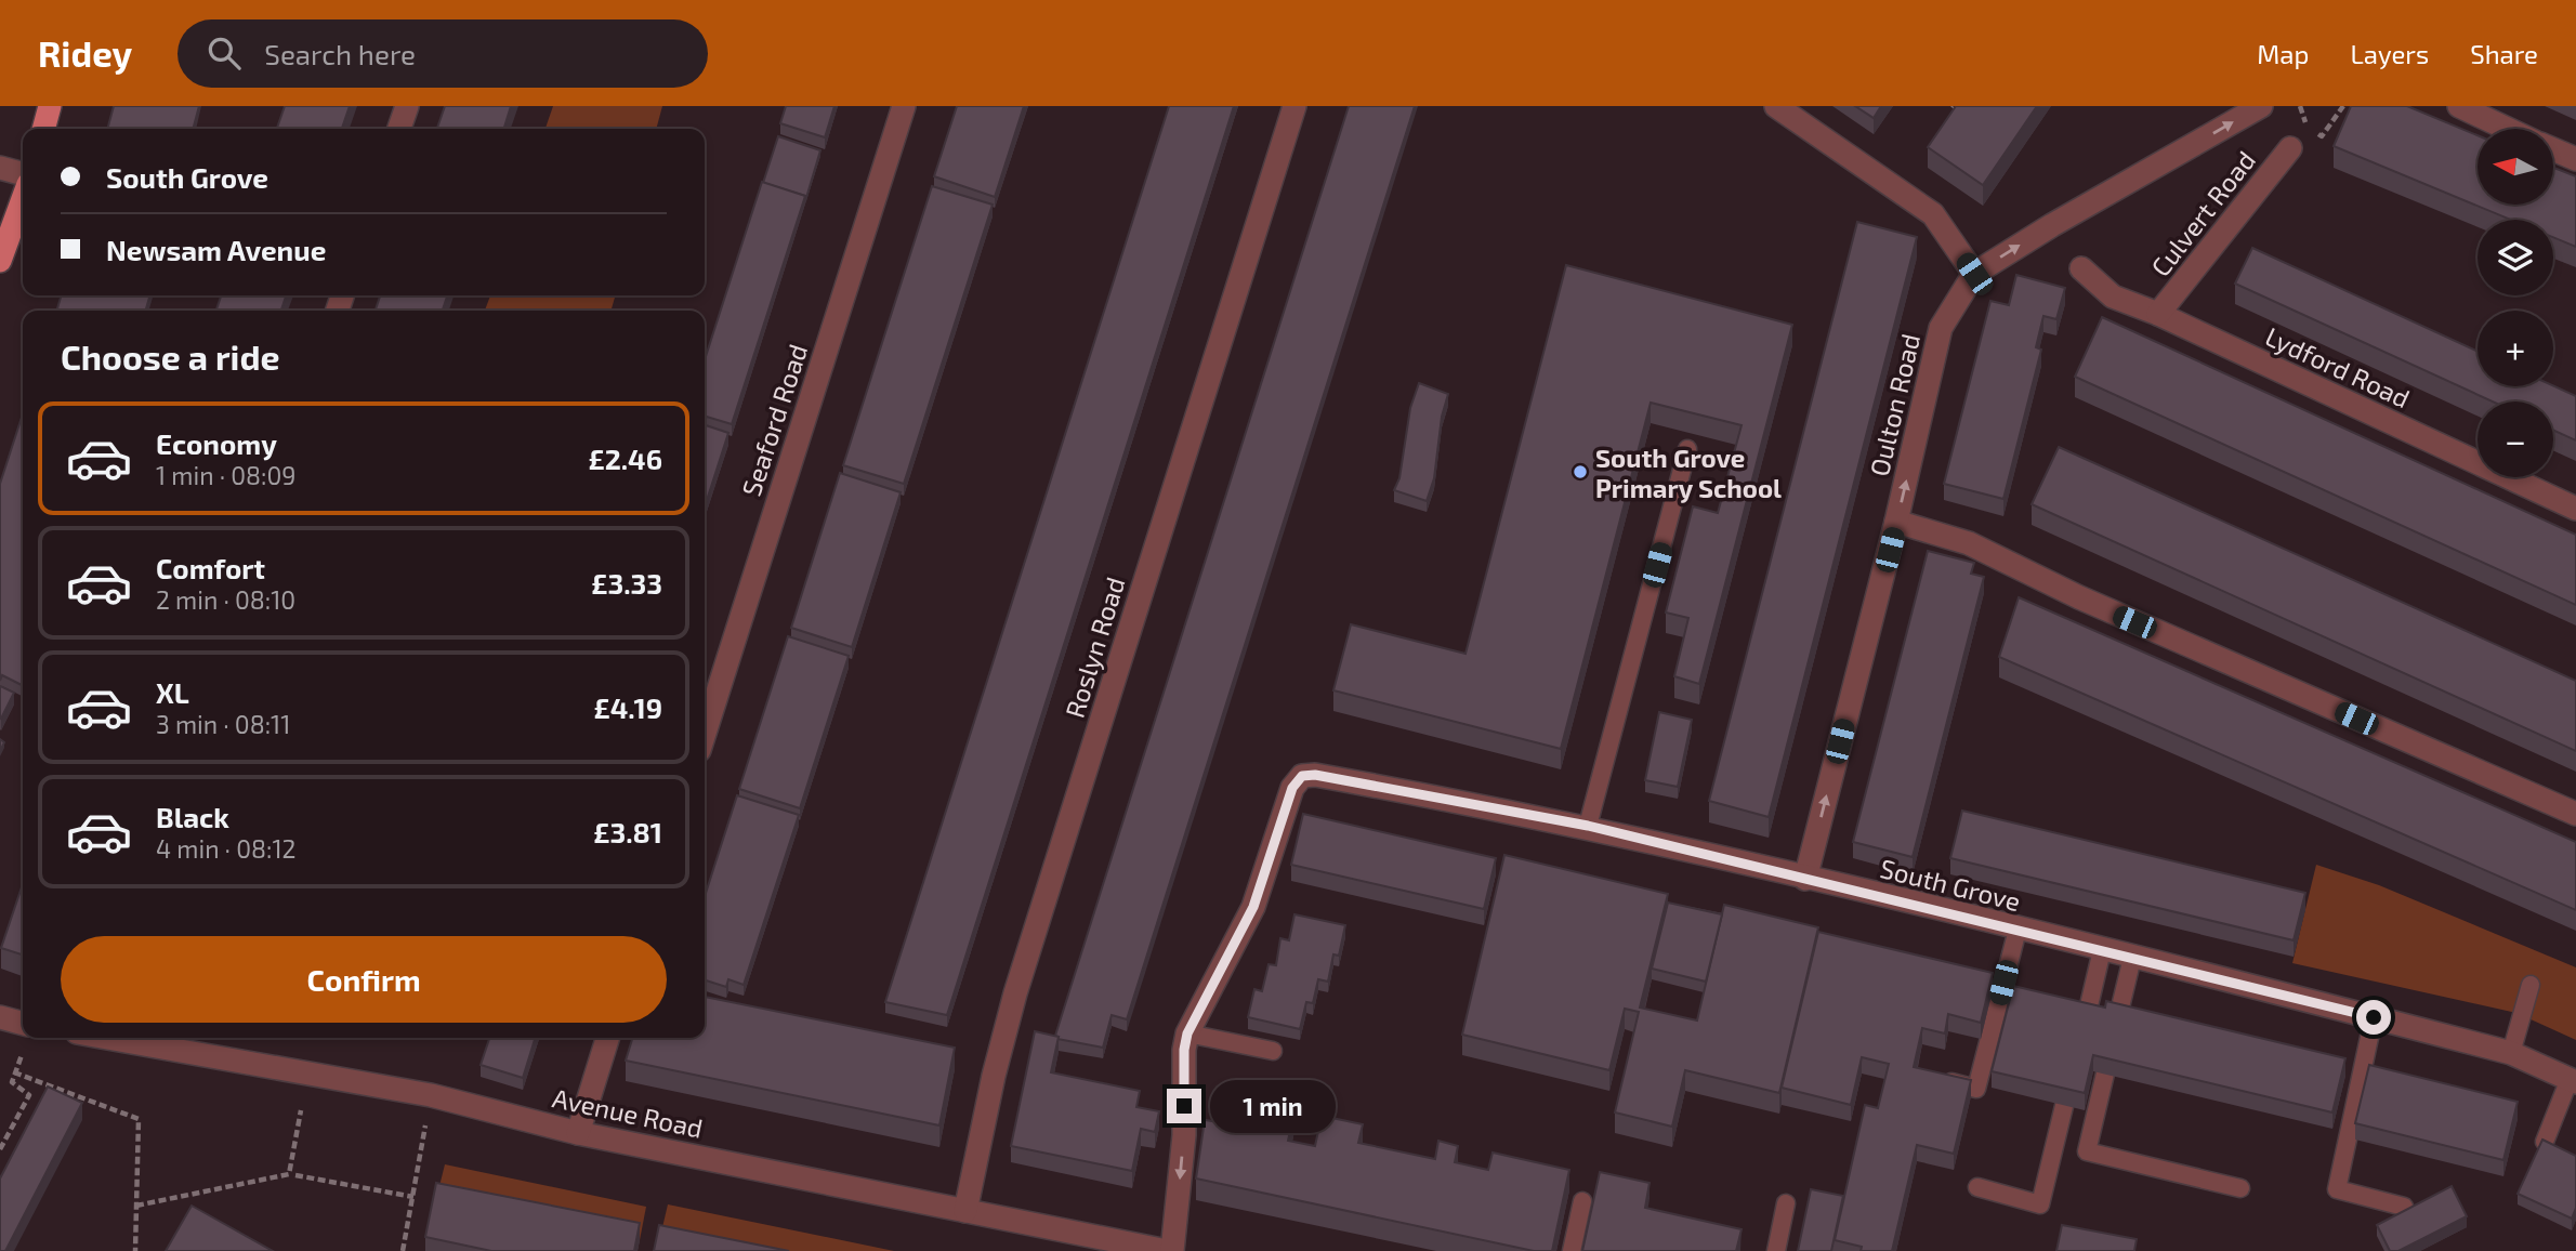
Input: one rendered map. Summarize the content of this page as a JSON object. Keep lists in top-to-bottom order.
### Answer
{
  "streets": {
    "street": [
      "Culvert Road",
      "Lydford Road",
      "Oulton Road",
      "Seaford Road",
      "Roslyn Road",
      "South Grove",
      "Avenue Road"
    ]
  },
  "crossings": [
    ["Culvert Road", "Lydford Road"],
    ["Oulton Road", "South Grove"],
    ["Roslyn Road", "Avenue Road"]
  ],
  "one_way": ["Oulton Road"],
  "places": ["South Grove Primary School"],
  "north": "left",
  "page": {
    "header": "Ridey",
    "search": "Search here",
    "nav": ["Map", "Layers", "Share"],
    "map_buttons": ["+", "−"],
    "banner": ["South Grove", "Newsam Avenue"],
    "heading": "Choose a ride",
    "list": [
      {
        "name": "Economy",
        "note": "1 min · 08:09",
        "value": "£2.46"
      },
      {
        "name": "Comfort",
        "note": "2 min · 08:10",
        "value": "£3.33"
      },
      {
        "name": "XL",
        "note": "3 min · 08:11",
        "value": "£4.19"
      },
      {
        "name": "Black",
        "note": "4 min · 08:12",
        "value": "£3.81"
      }
    ],
    "buttons": "Confirm",
    "bubble": "1 min"
  }
}
